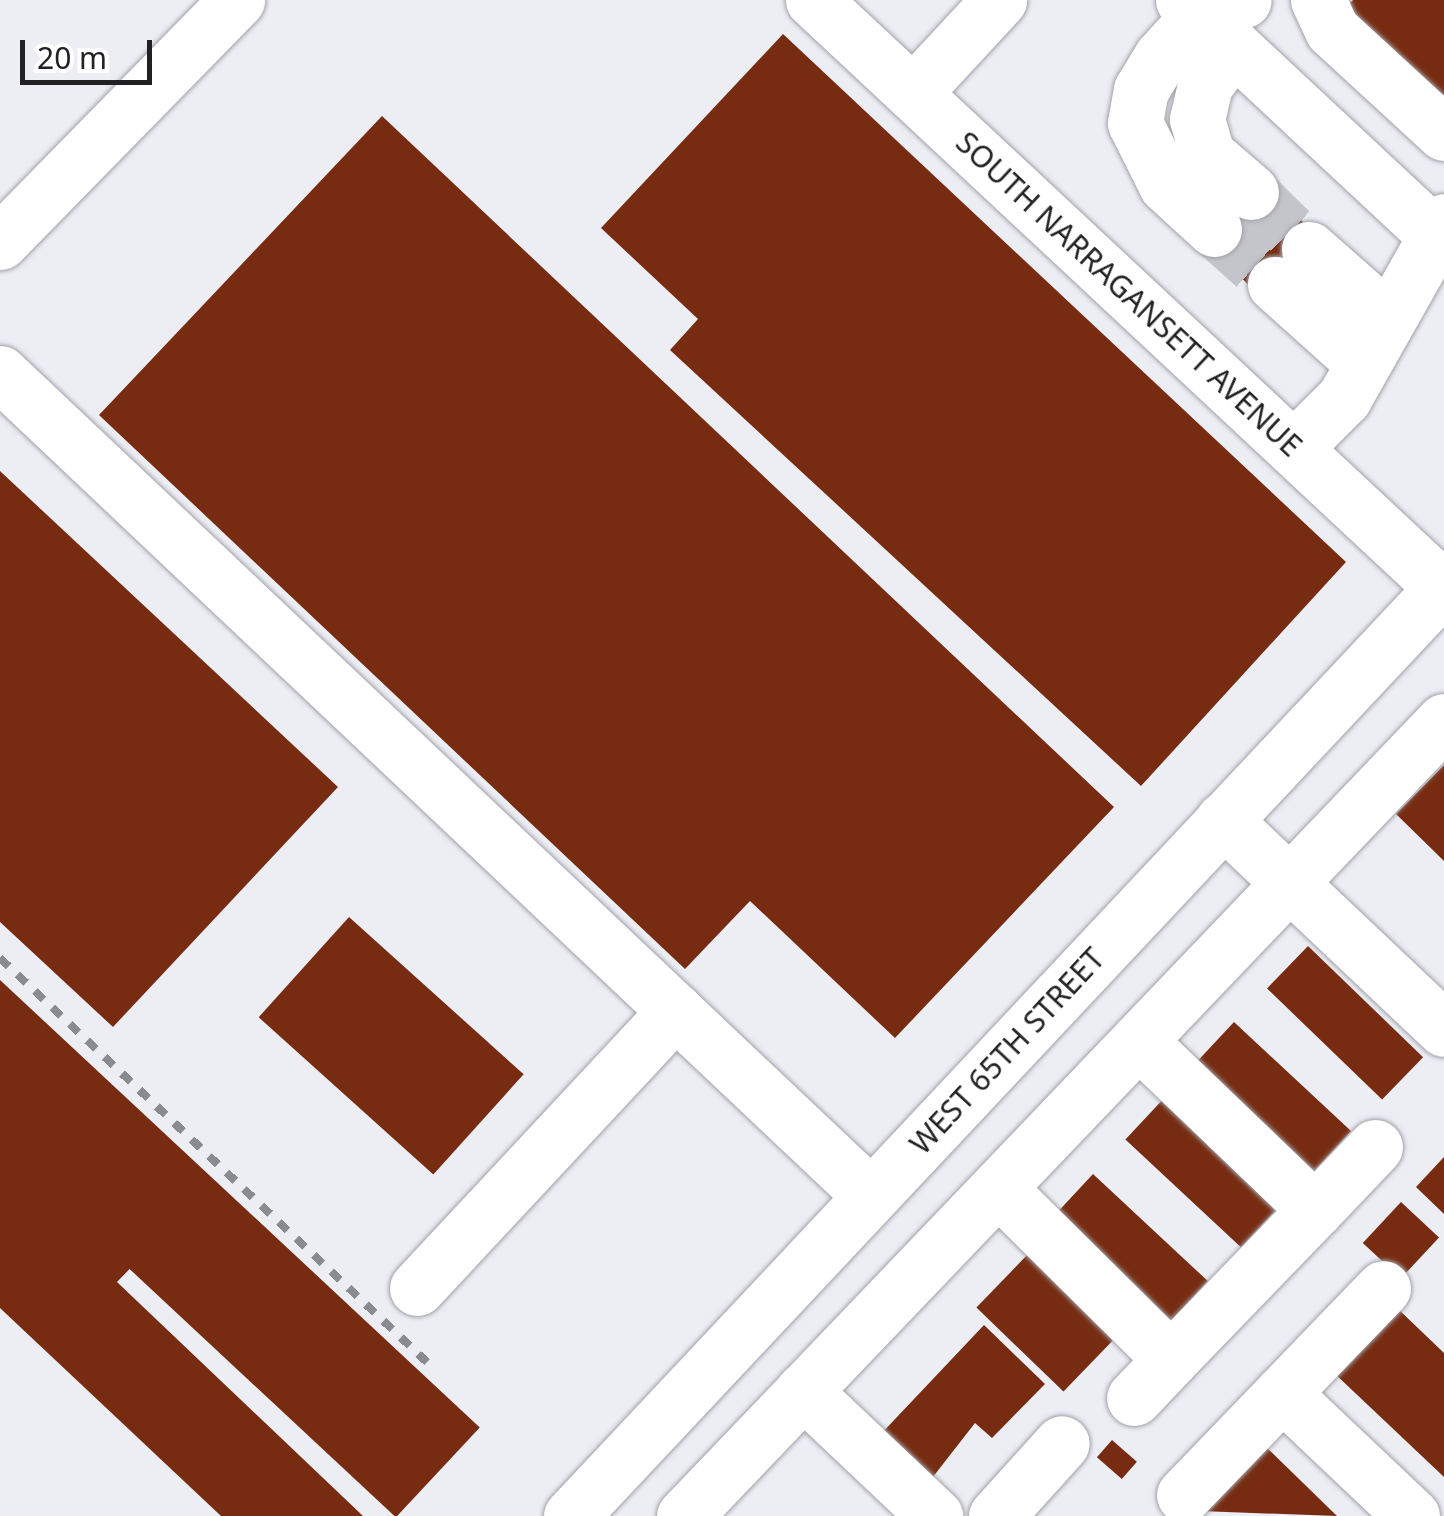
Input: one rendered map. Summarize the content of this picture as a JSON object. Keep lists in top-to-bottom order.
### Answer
{
  "streets": {
    "street": ["SOUTH NARRAGANSETT AVENUE", "WEST 65TH STREET"]
  },
  "crossings": [
    ["SOUTH NARRAGANSETT AVENUE", "WEST 65TH STREET"]
  ],
  "scale_bar": "20 m"
}
